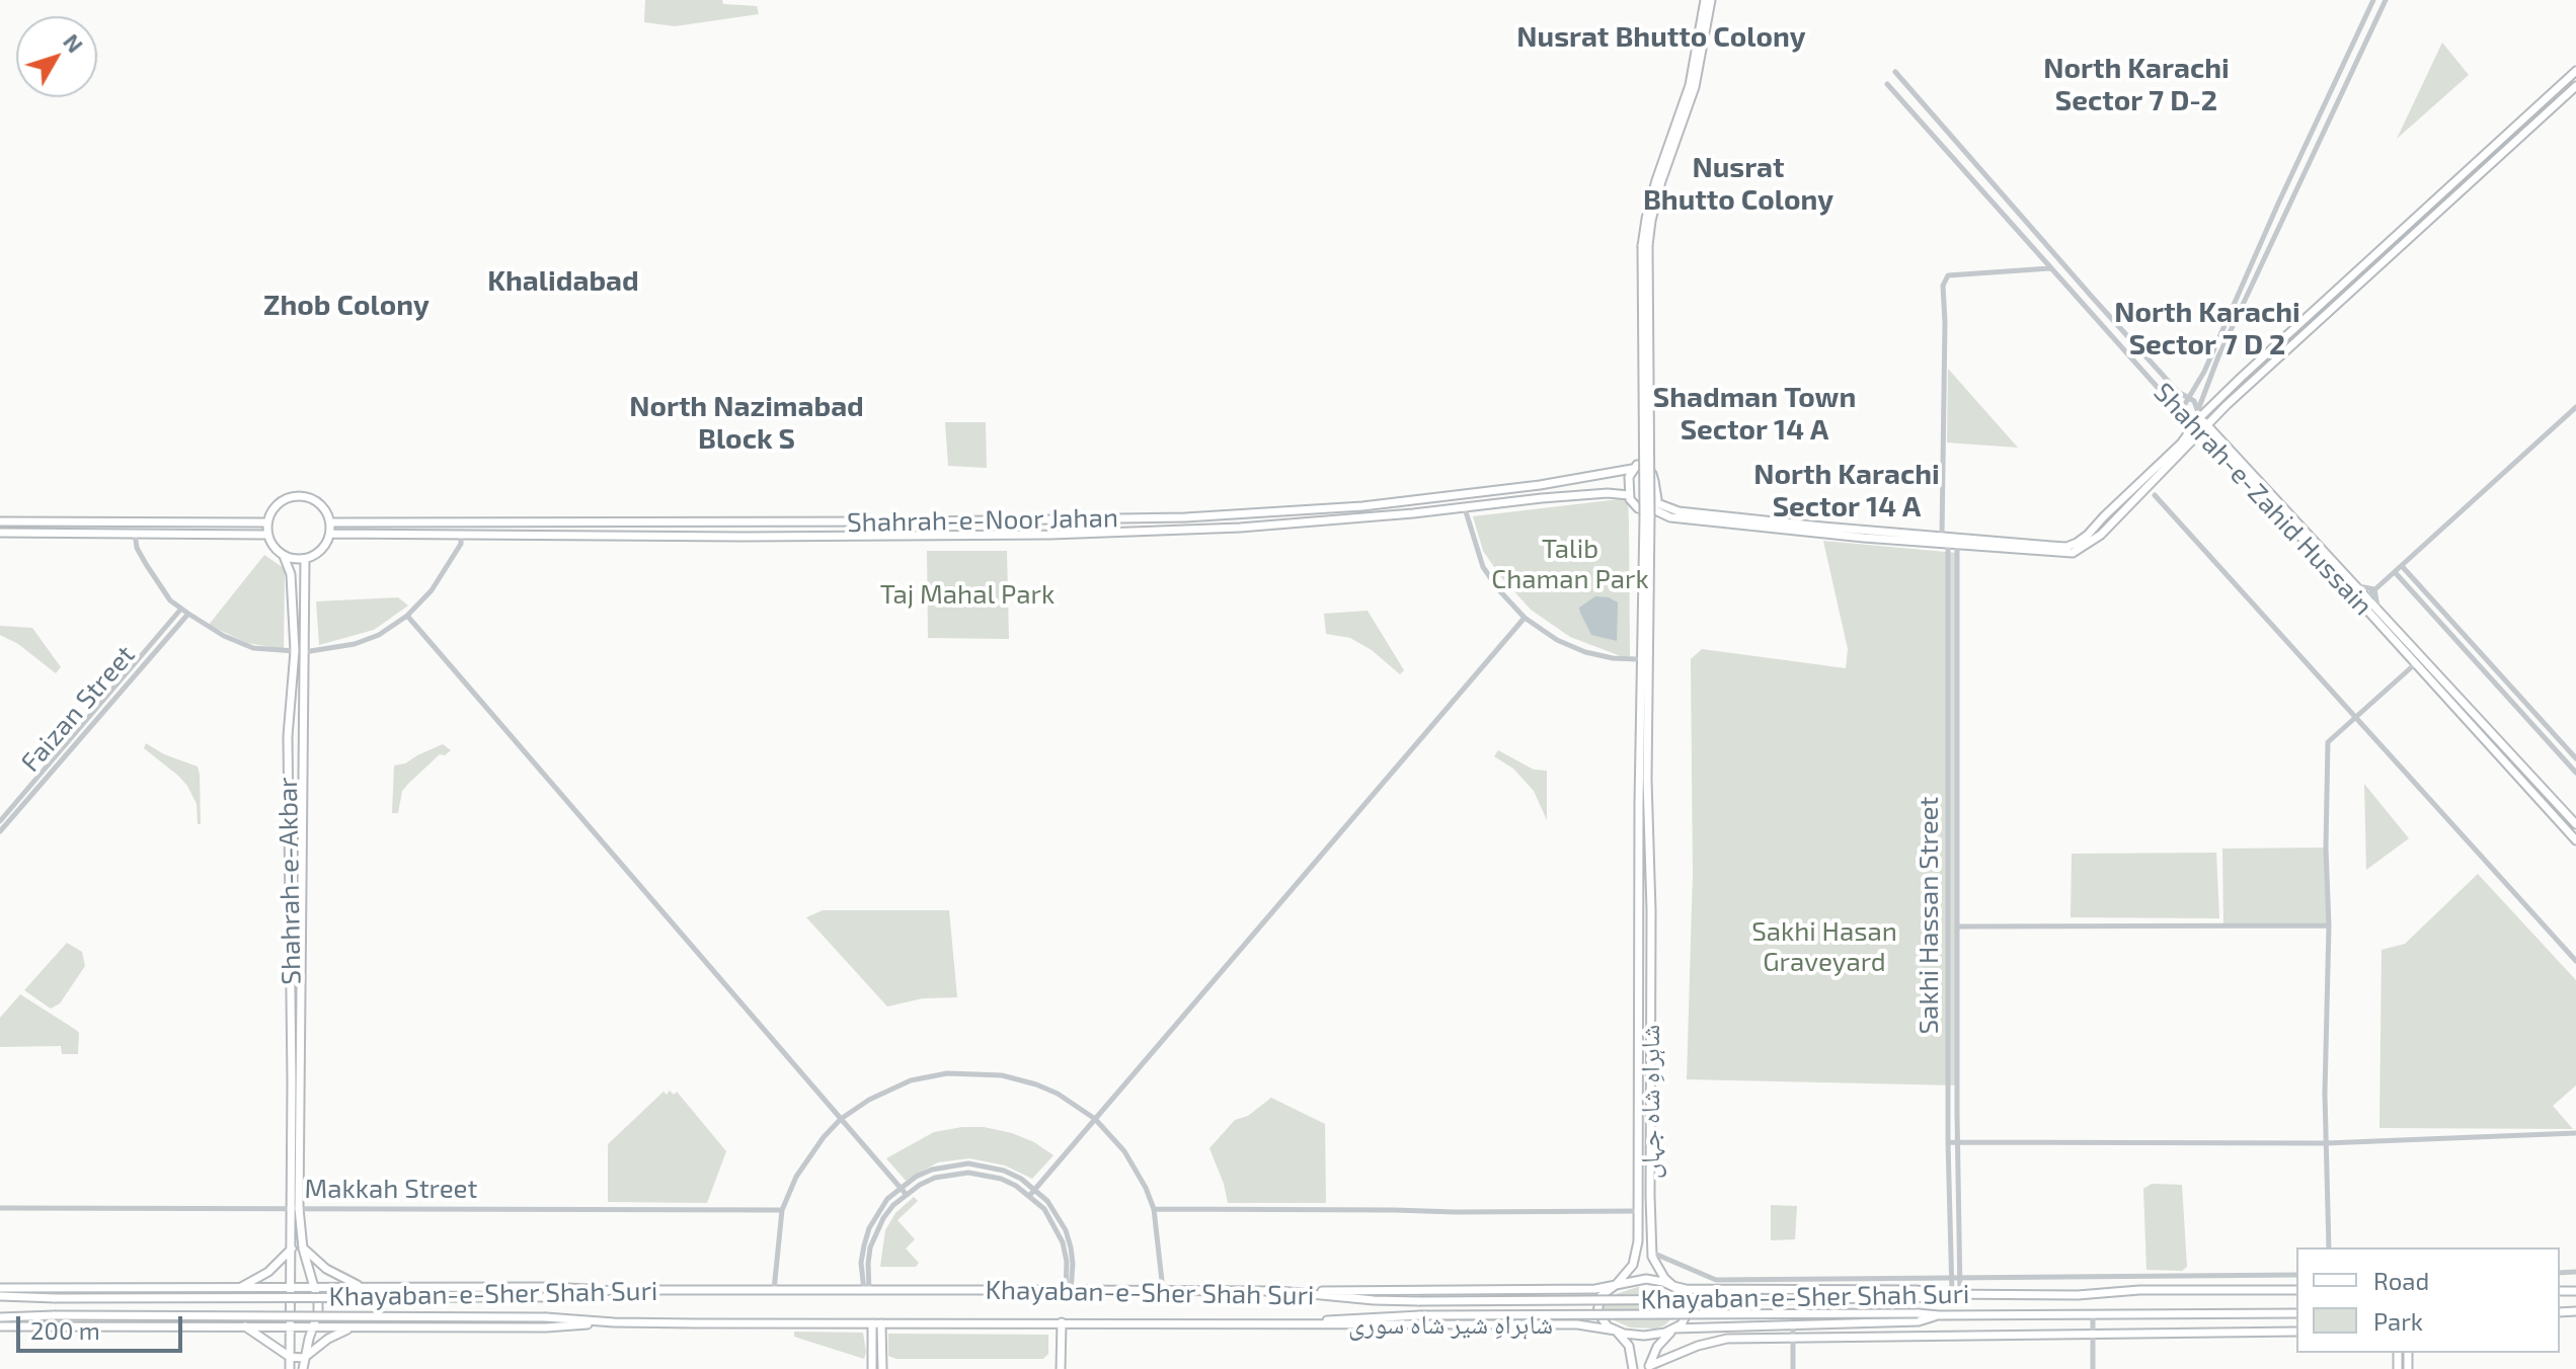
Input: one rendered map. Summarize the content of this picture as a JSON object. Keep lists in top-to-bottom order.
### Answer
{
  "streets": {
    "main road": [
      "Shahrah-e-Zahid Hussain",
      "Shahrah-e-Noor Jahan",
      "Shahrah-e-Akbar",
      "شاہراہِ شاہ جہاں",
      "Khayaban-e-Sher Shah Suri",
      "شاہراہِ شیر شاہ سوری"
    ],
    "street": ["Faizan Street", "Sakhi Hassan Street", "Makkah Street"]
  },
  "crossings": [
    ["Shahrah-e-Noor Jahan", "Shahrah-e-Akbar"],
    ["Shahrah-e-Akbar", "Makkah Street"],
    ["Sakhi Hassan Street", "Khayaban-e-Sher Shah Suri"],
    ["شاہراہِ شاہ جہاں", "شاہراہِ شیر شاہ سوری"],
    ["Khayaban-e-Sher Shah Suri", "شاہراہِ شیر شاہ سوری"]
  ],
  "districts": [
    "Nusrat Bhutto Colony",
    "North Karachi Sector 7 D-2",
    "Nusrat Bhutto Colony",
    "Khalidabad",
    "Zhob Colony",
    "North Karachi Sector 7 D 2",
    "Shadman Town Sector 14 A",
    "North Nazimabad Block S",
    "North Karachi Sector 14 A"
  ],
  "parks": ["Talib Chaman Park", "Taj Mahal Park", "Sakhi Hasan Graveyard"],
  "legend": ["Road", "Park"],
  "scale_bar": "200 m",
  "north": "top right"
}
